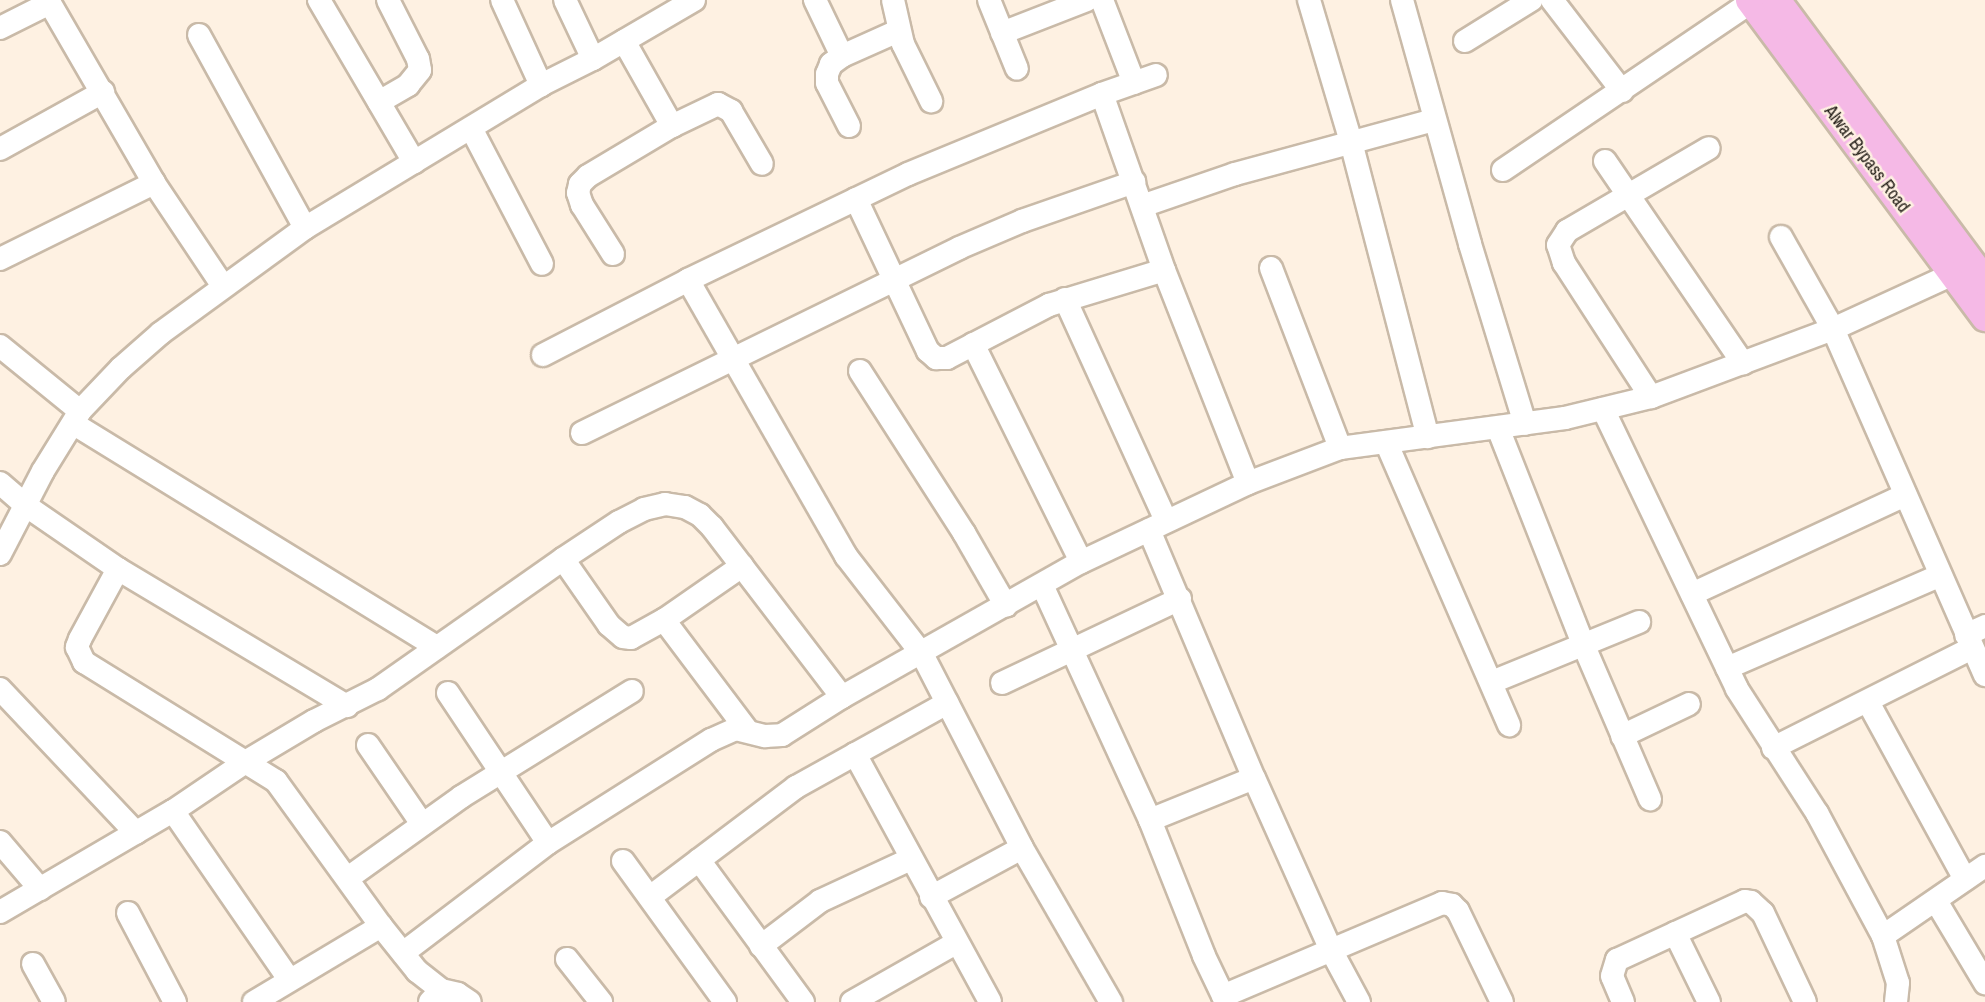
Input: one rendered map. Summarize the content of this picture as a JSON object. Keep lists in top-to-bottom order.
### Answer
{
  "streets": {
    "main road": ["Alwar Bypass Road"]
  }
}
